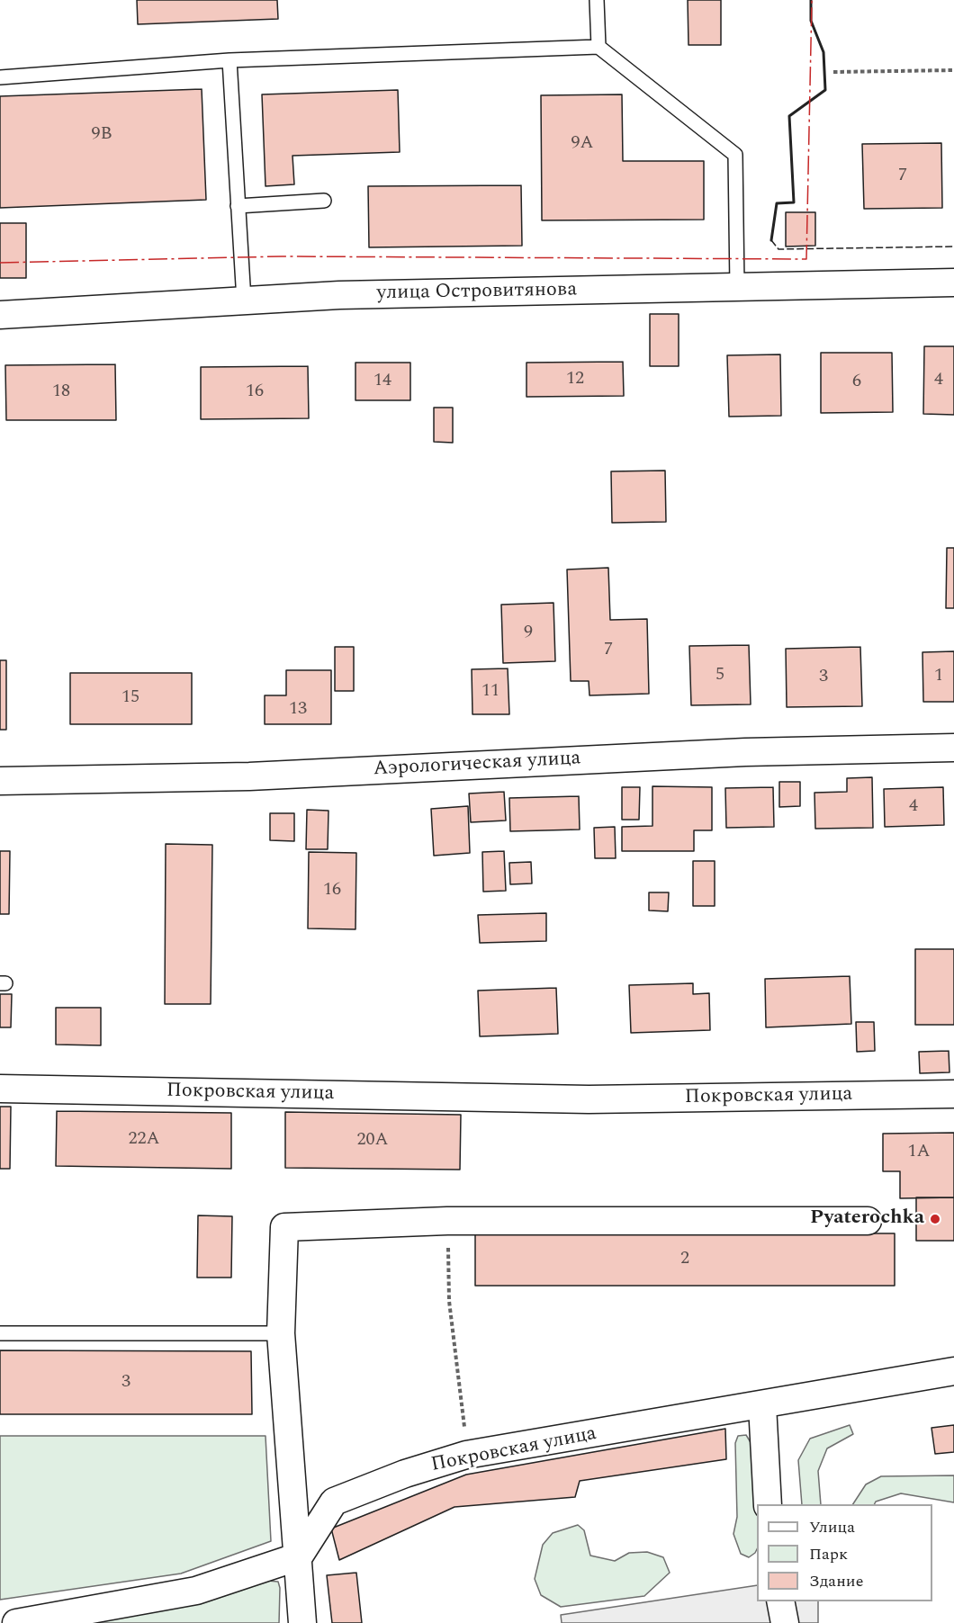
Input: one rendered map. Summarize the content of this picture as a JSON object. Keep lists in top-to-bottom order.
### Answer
{
  "streets": {
    "street": ["улица Островитянова", "Аэрологическая улица", "Покровская улица"]
  },
  "places": ["Pyaterochka"],
  "house_numbers": [
    "9В",
    "9А",
    "7",
    "12",
    "4",
    "14",
    "6",
    "18",
    "16",
    "9",
    "7",
    "5",
    "1",
    "3",
    "11",
    "15",
    "13",
    "4",
    "16",
    "22А",
    "20А",
    "1А",
    "2",
    "3"
  ],
  "legend": ["Улица", "Парк", "Здание"]
}
